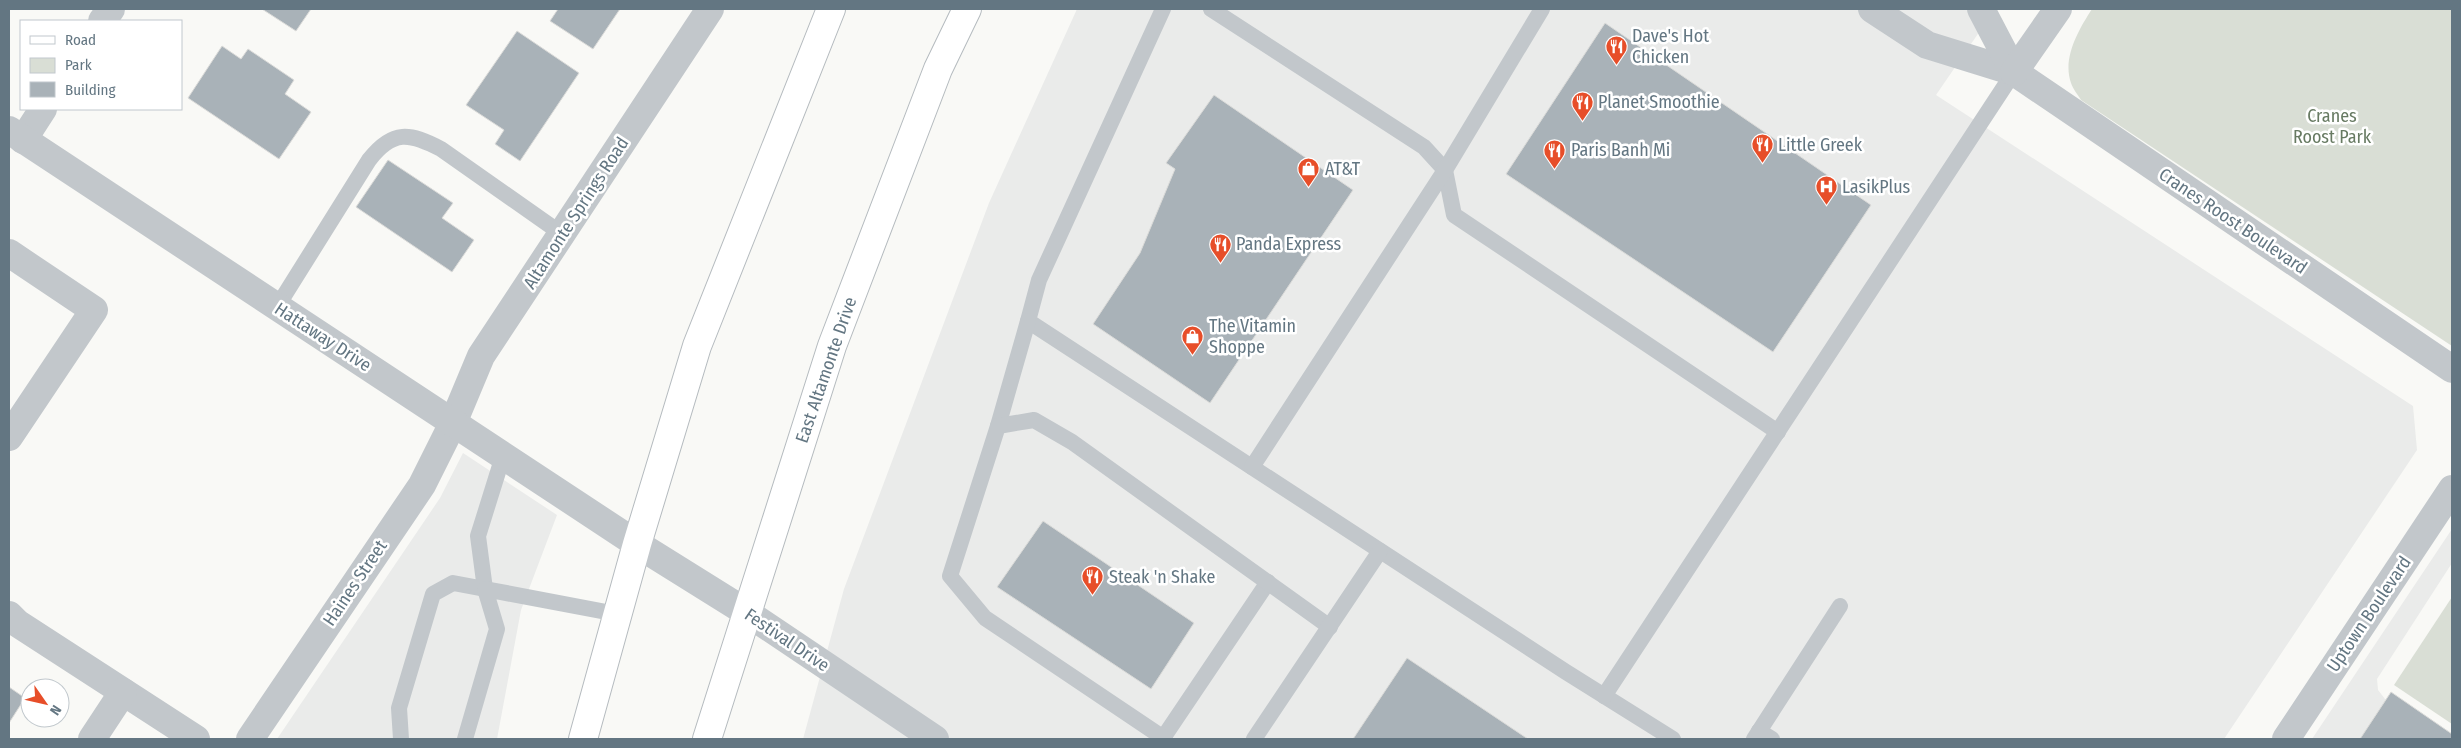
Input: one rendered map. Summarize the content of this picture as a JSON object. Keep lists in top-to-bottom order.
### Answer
{
  "streets": {
    "main road": ["East Altamonte Drive"],
    "street": [
      "Altamonte Springs Road",
      "Cranes Roost Boulevard",
      "Hattaway Drive",
      "Haines Street",
      "Uptown Boulevard",
      "Festival Drive"
    ]
  },
  "crossings": [
    ["Altamonte Springs Road", "Hattaway Drive"],
    ["Altamonte Springs Road", "Haines Street"],
    ["Hattaway Drive", "Haines Street"],
    ["Hattaway Drive", "Festival Drive"],
    ["East Altamonte Drive", "Festival Drive"]
  ],
  "parks": ["Cranes Roost Park"],
  "places": {
    "restaurant": [
      "Dave's Hot Chicken",
      "Planet Smoothie",
      "Little Greek",
      "Paris Banh Mi",
      "Panda Express",
      "Steak 'n Shake"
    ],
    "shop": ["AT&T", "The Vitamin Shoppe"],
    "hospital": ["LasikPlus"]
  },
  "legend": ["Road", "Park", "Building"],
  "north": "bottom right"
}
